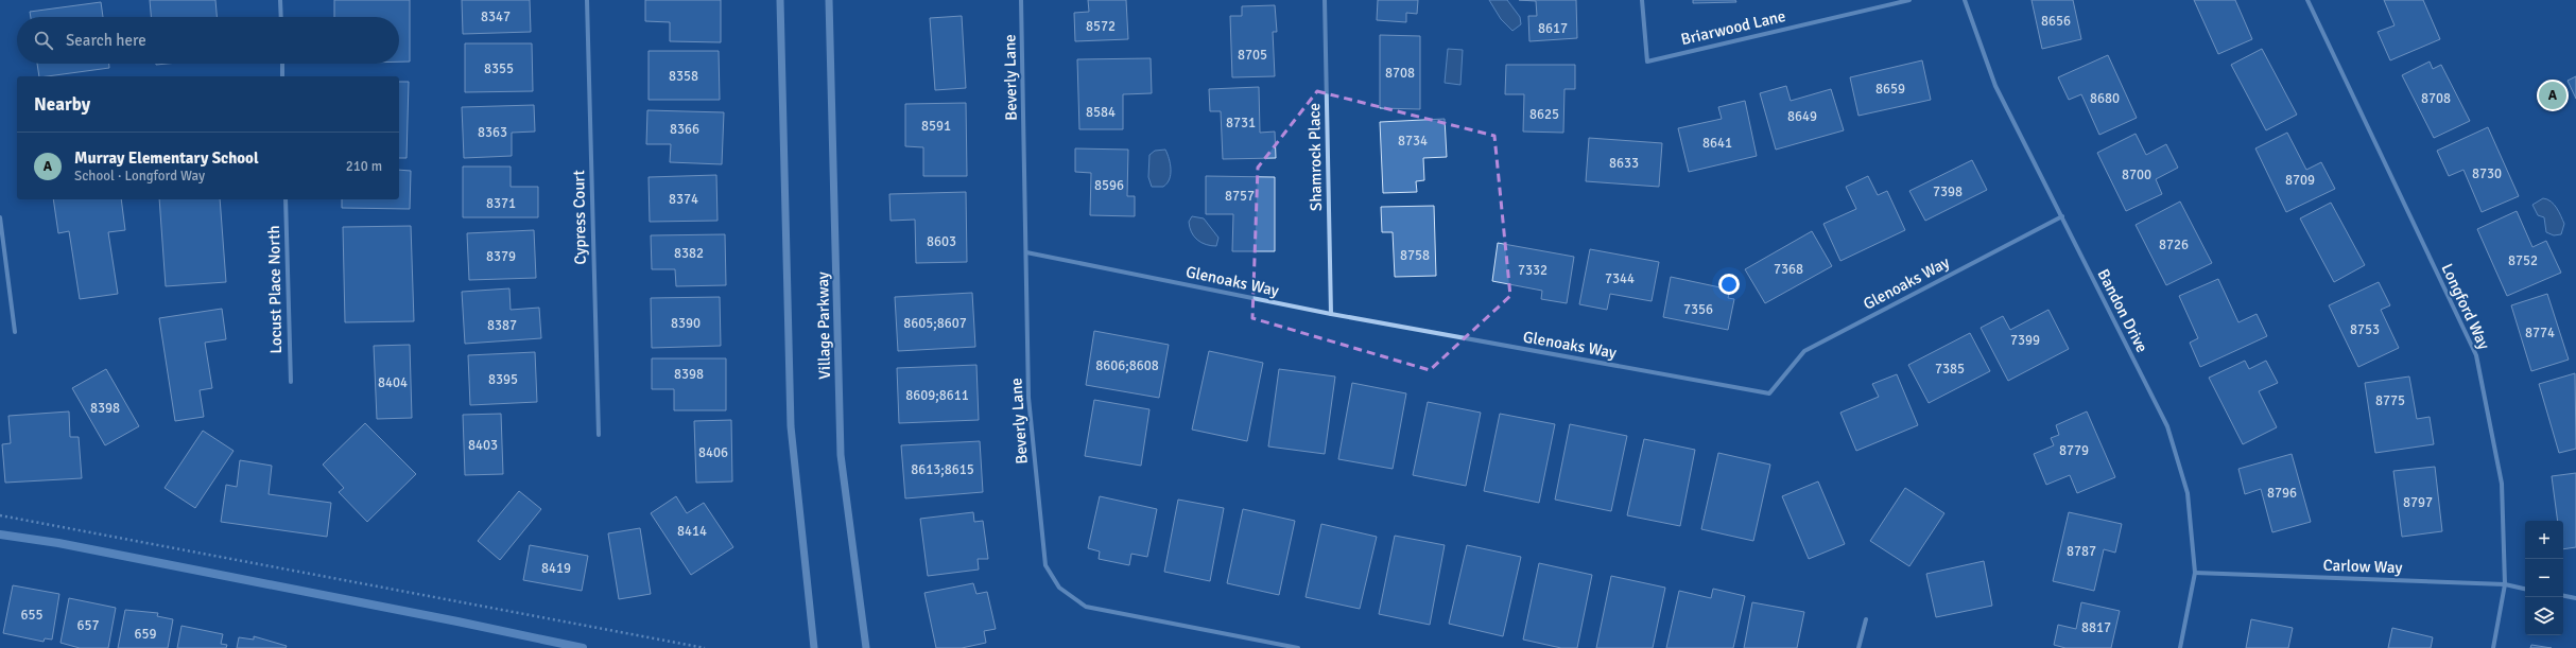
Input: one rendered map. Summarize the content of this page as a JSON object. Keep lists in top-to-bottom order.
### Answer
{
  "streets": {
    "street": [
      "Briarwood Lane",
      "Beverly Lane",
      "Shamrock Place",
      "Cypress Court",
      "Glenoaks Way",
      "Locust Place North",
      "Longford Way",
      "Bandon Drive",
      "Village Parkway",
      "Carlow Way"
    ]
  },
  "crossings": [
    ["Beverly Lane", "Glenoaks Way"],
    ["Shamrock Place", "Glenoaks Way"],
    ["Glenoaks Way", "Bandon Drive"],
    ["Longford Way", "Carlow Way"],
    ["Bandon Drive", "Carlow Way"]
  ],
  "house_numbers": [
    "8347",
    "8656",
    "8572",
    "8617",
    "8705",
    "8355",
    "8708",
    "8358",
    "8659",
    "8680",
    "8708",
    "8584",
    "8625",
    "8649",
    "8731",
    "8591",
    "8366",
    "8363",
    "8734",
    "8641",
    "8633",
    "8730",
    "8700",
    "8709",
    "8596",
    "7398",
    "8757",
    "8374",
    "8371",
    "8603",
    "8726",
    "8382",
    "8758",
    "8379",
    "8752",
    "7368",
    "7332",
    "7344",
    "7356",
    "8390",
    "8605;8607",
    "8387",
    "8753",
    "8774",
    "7399",
    "8606;8608",
    "7385",
    "8398",
    "8395",
    "8404",
    "8609;8611",
    "8775",
    "8398",
    "8403",
    "8779",
    "8406",
    "8613;8615",
    "8796",
    "8797",
    "8414",
    "8787",
    "8419",
    "655",
    "657",
    "8817",
    "659"
  ],
  "page": {
    "search": "Search here",
    "heading": "Nearby",
    "pins": "A",
    "list": [
      {
        "mark": "A",
        "name": "Murray Elementary School",
        "note": "School · Longford Way",
        "value": "210 m"
      }
    ],
    "map_buttons": ["+", "−"]
  }
}
